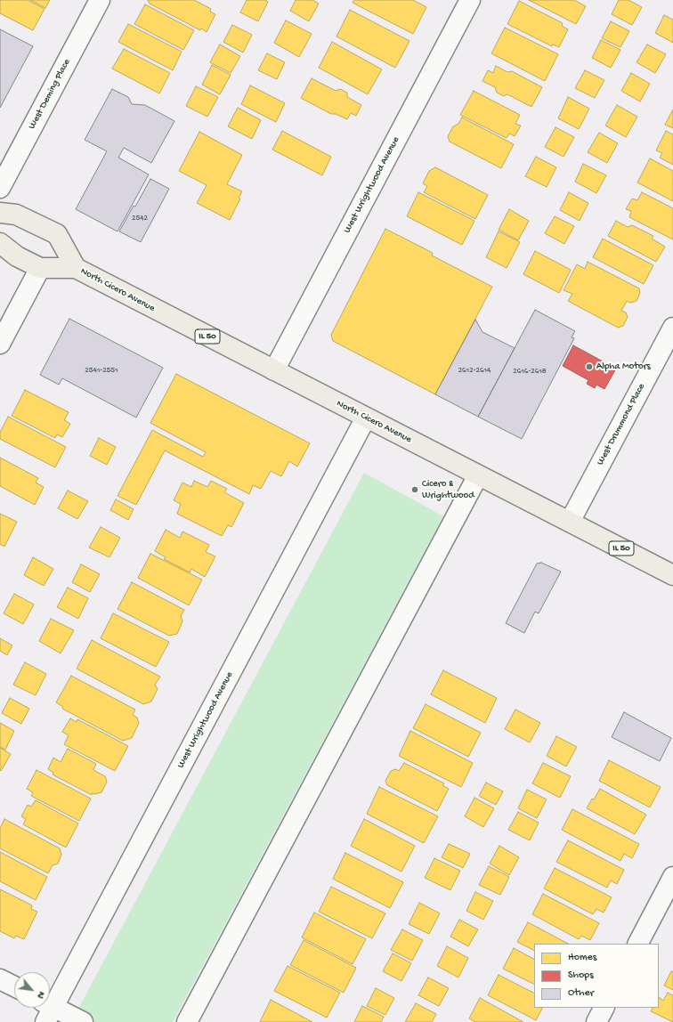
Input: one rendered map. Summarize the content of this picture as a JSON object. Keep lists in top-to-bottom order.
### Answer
{
  "streets": {
    "main road": ["North Cicero Avenue", "IL 50"],
    "street": ["West Deming Place", "West Wrightwood Avenue", "West Drummond Place"]
  },
  "crossings": [
    ["West Wrightwood Avenue", "North Cicero Avenue"],
    ["North Cicero Avenue", "West Drummond Place"]
  ],
  "places": ["Alpha Motors", "Cicero & Wrightwood"],
  "house_numbers": [
    "2542",
    "2541-2551",
    "2612-2614",
    "2616-2618"
  ],
  "legend": ["Homes", "Shops", "Other"],
  "north": "bottom right"
}
